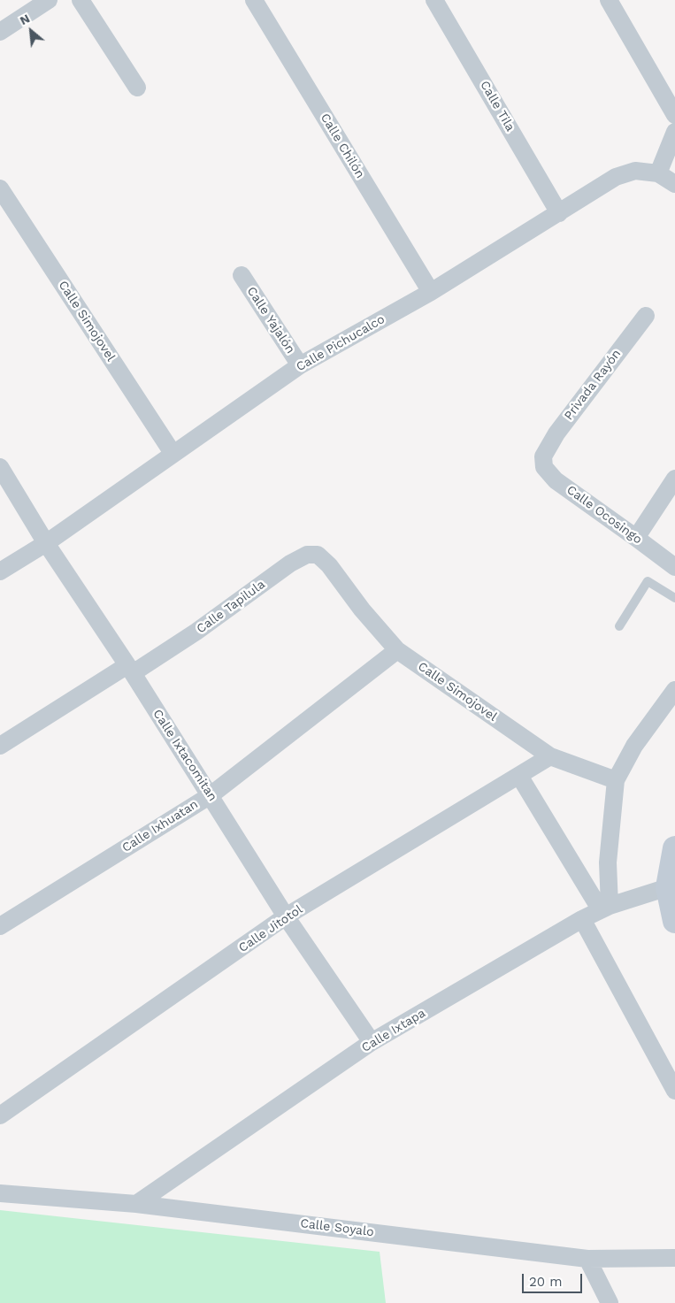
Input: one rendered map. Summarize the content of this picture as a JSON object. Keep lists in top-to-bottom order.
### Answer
{
  "streets": {
    "street": [
      "Calle Tila",
      "Calle Chilón",
      "Calle Yajalón",
      "Calle Simojovel",
      "Calle Pichucalco",
      "Privada Rayón",
      "Calle Ocosingo",
      "Calle Tapilula",
      "Calle Ixtacomitan",
      "Calle Ixhuatan",
      "Calle Jitotol",
      "Calle Ixtapa",
      "Calle Soyalo"
    ]
  },
  "crossings": [
    ["Calle Tila", "Calle Pichucalco"],
    ["Calle Chilón", "Calle Pichucalco"],
    ["Calle Yajalón", "Calle Pichucalco"],
    ["Calle Simojovel", "Calle Pichucalco"],
    ["Calle Simojovel", "Calle Tapilula"],
    ["Calle Simojovel", "Calle Ixhuatan"],
    ["Calle Simojovel", "Calle Jitotol"],
    ["Calle Pichucalco", "Calle Ixtacomitan"],
    ["Privada Rayón", "Calle Ocosingo"],
    ["Calle Tapilula", "Calle Ixtacomitan"],
    ["Calle Ixtacomitan", "Calle Ixhuatan"],
    ["Calle Ixtacomitan", "Calle Jitotol"],
    ["Calle Ixtacomitan", "Calle Ixtapa"],
    ["Calle Ixtapa", "Calle Soyalo"]
  ],
  "scale_bar": "20 m",
  "north": "top left"
}
